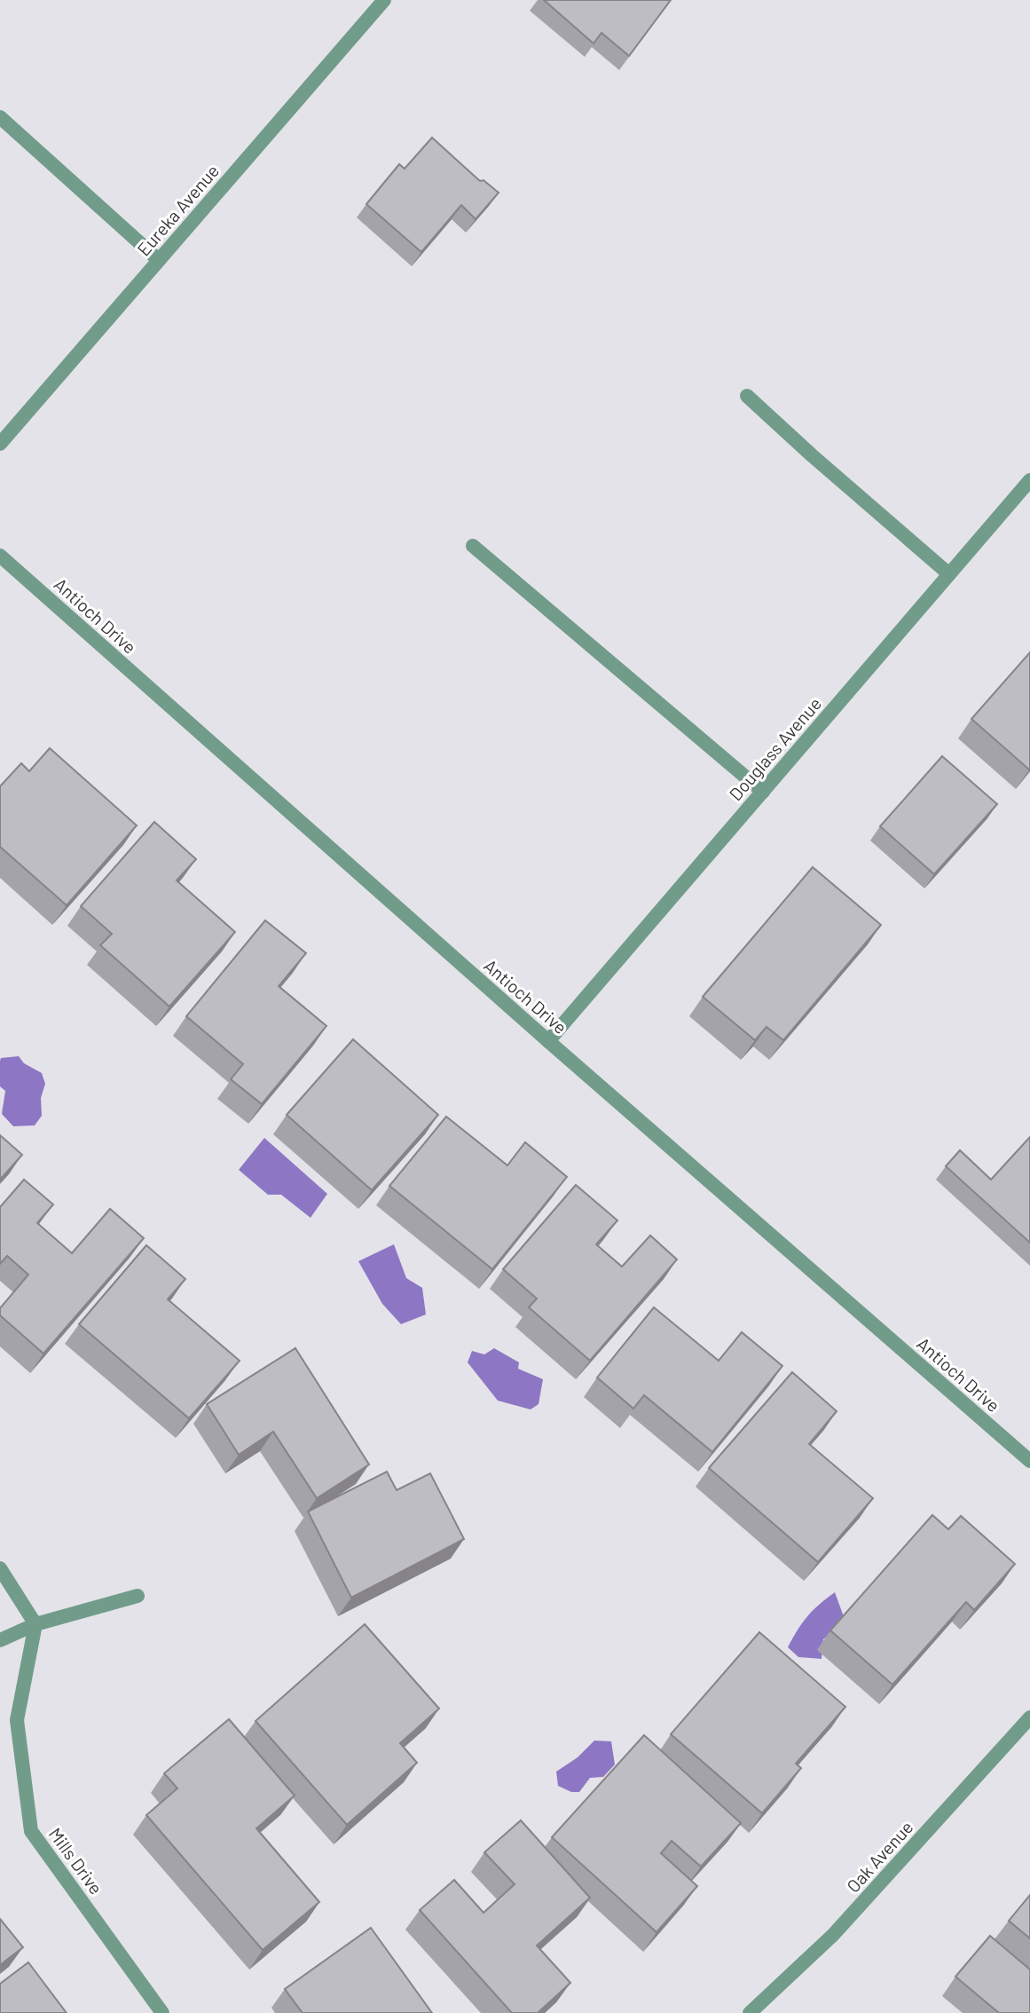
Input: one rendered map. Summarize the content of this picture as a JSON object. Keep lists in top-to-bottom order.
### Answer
{
  "streets": {
    "street": [
      "Eureka Avenue",
      "Antioch Drive",
      "Douglass Avenue",
      "Oak Avenue",
      "Mills Drive"
    ]
  },
  "crossings": [
    ["Antioch Drive", "Douglass Avenue"]
  ]
}
